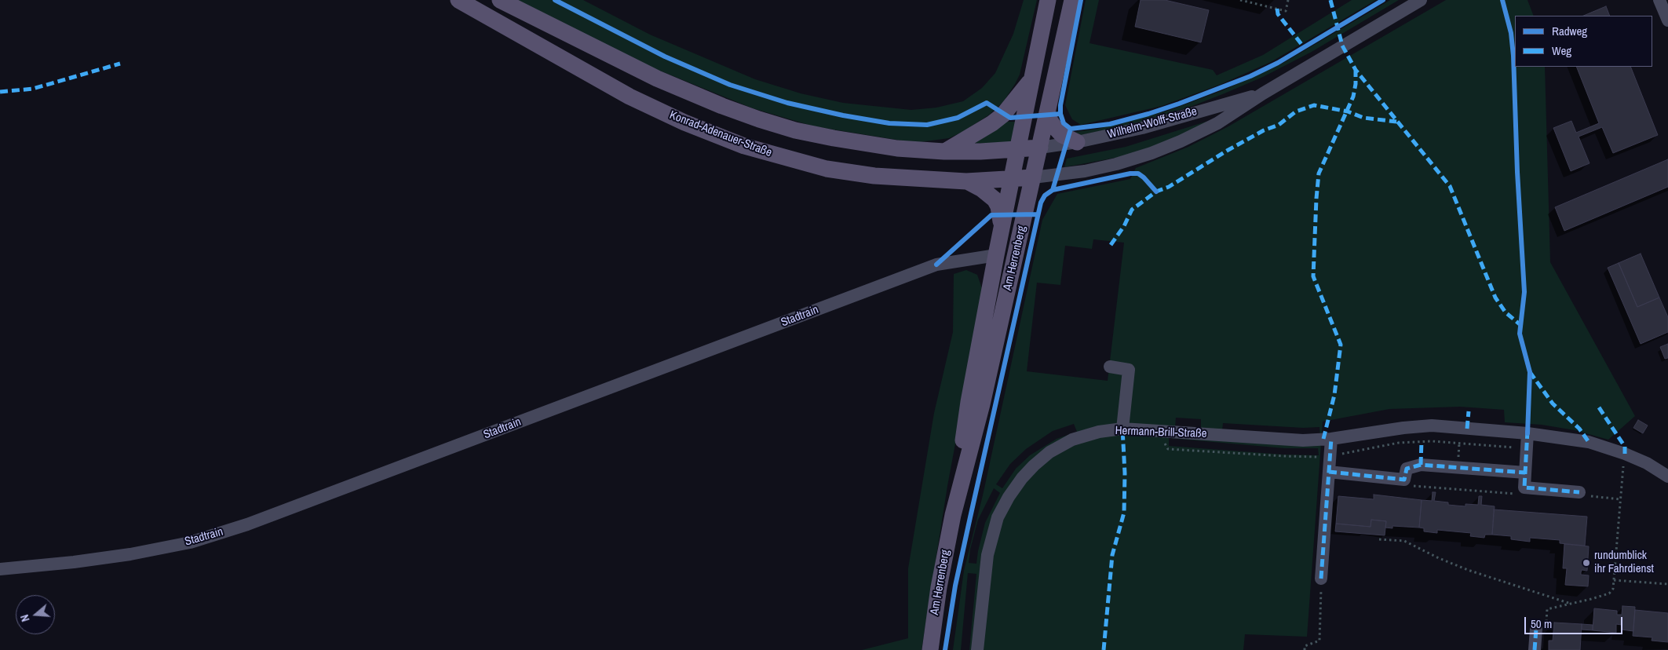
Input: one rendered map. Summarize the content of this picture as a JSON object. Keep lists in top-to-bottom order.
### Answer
{
  "streets": {
    "main road": ["Konrad-Adenauer-Straße", "Am Herrenberg"],
    "street": ["Wilhelm-Wolff-Straße", "Stadtrain", "Hermann-Brill-Straße"]
  },
  "crossings": [
    ["Wilhelm-Wolff-Straße", "Konrad-Adenauer-Straße"],
    ["Wilhelm-Wolff-Straße", "Am Herrenberg"],
    ["Konrad-Adenauer-Straße", "Am Herrenberg"],
    ["Am Herrenberg", "Stadtrain"]
  ],
  "places": ["rundumblick ihr Fahrdienst"],
  "legend": ["Radweg", "Weg"],
  "scale_bar": "50 m",
  "north": "left"
}
